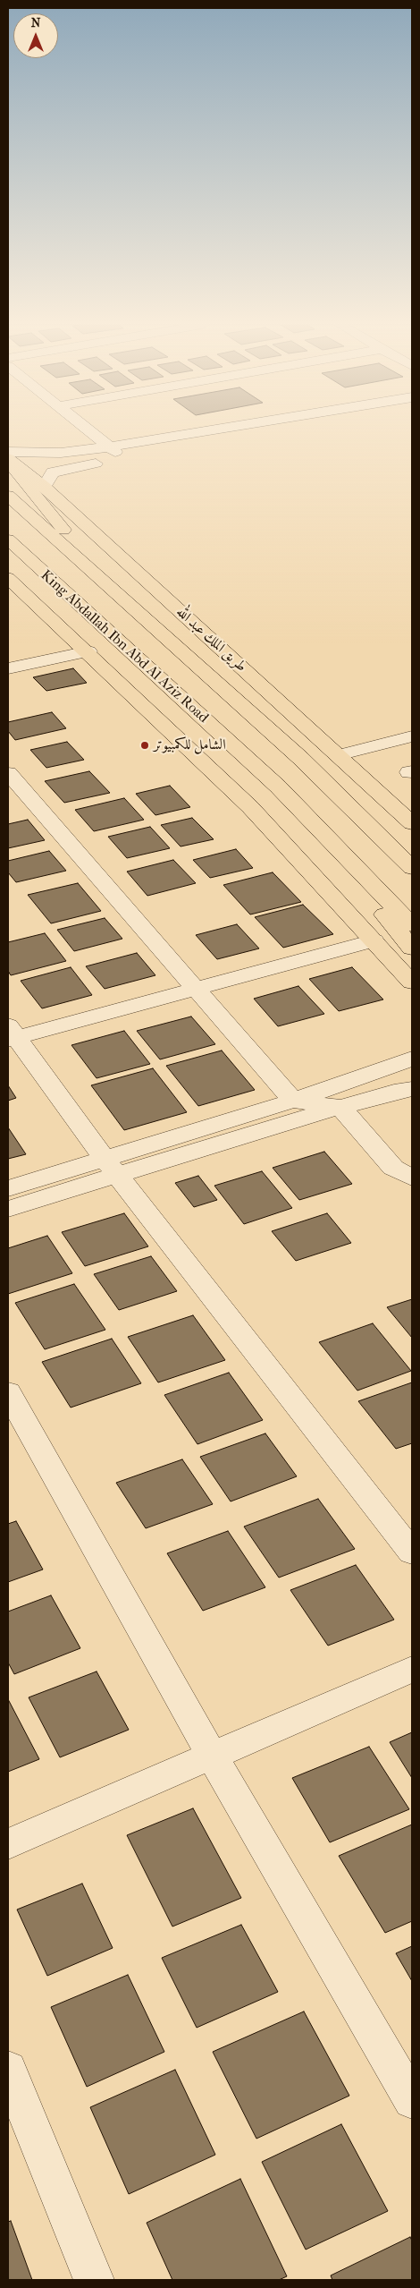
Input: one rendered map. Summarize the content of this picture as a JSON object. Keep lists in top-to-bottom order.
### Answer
{
  "streets": {
    "main road": ["طريق الملك عبد الله", "King Abdallah Ibn Abd Al Aziz Road"]
  },
  "places": ["الشامل للكمبيوتر"],
  "north": "top"
}
